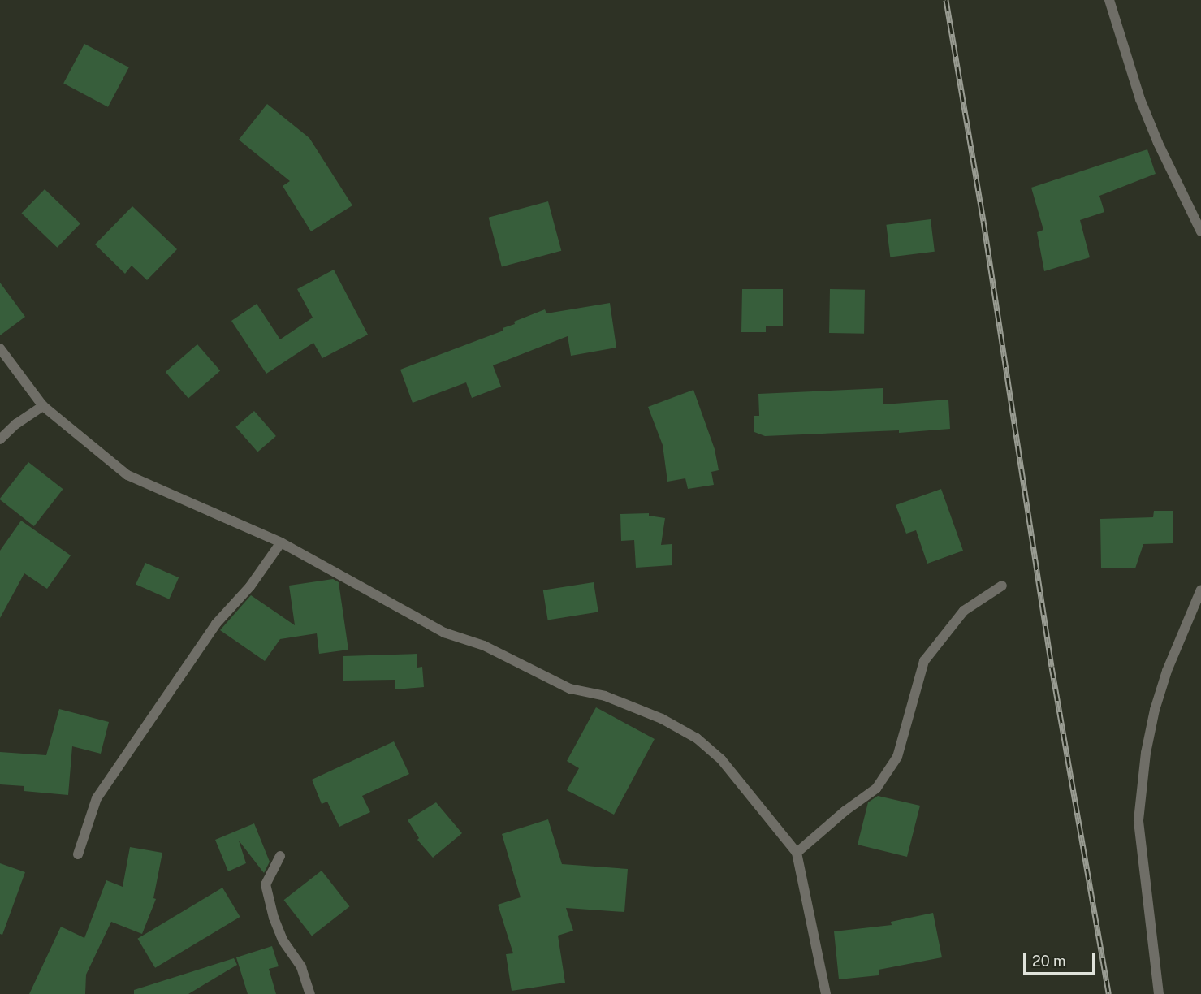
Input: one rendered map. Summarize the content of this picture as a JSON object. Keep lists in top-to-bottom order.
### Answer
{
  "scale_bar": "20 m"
}
